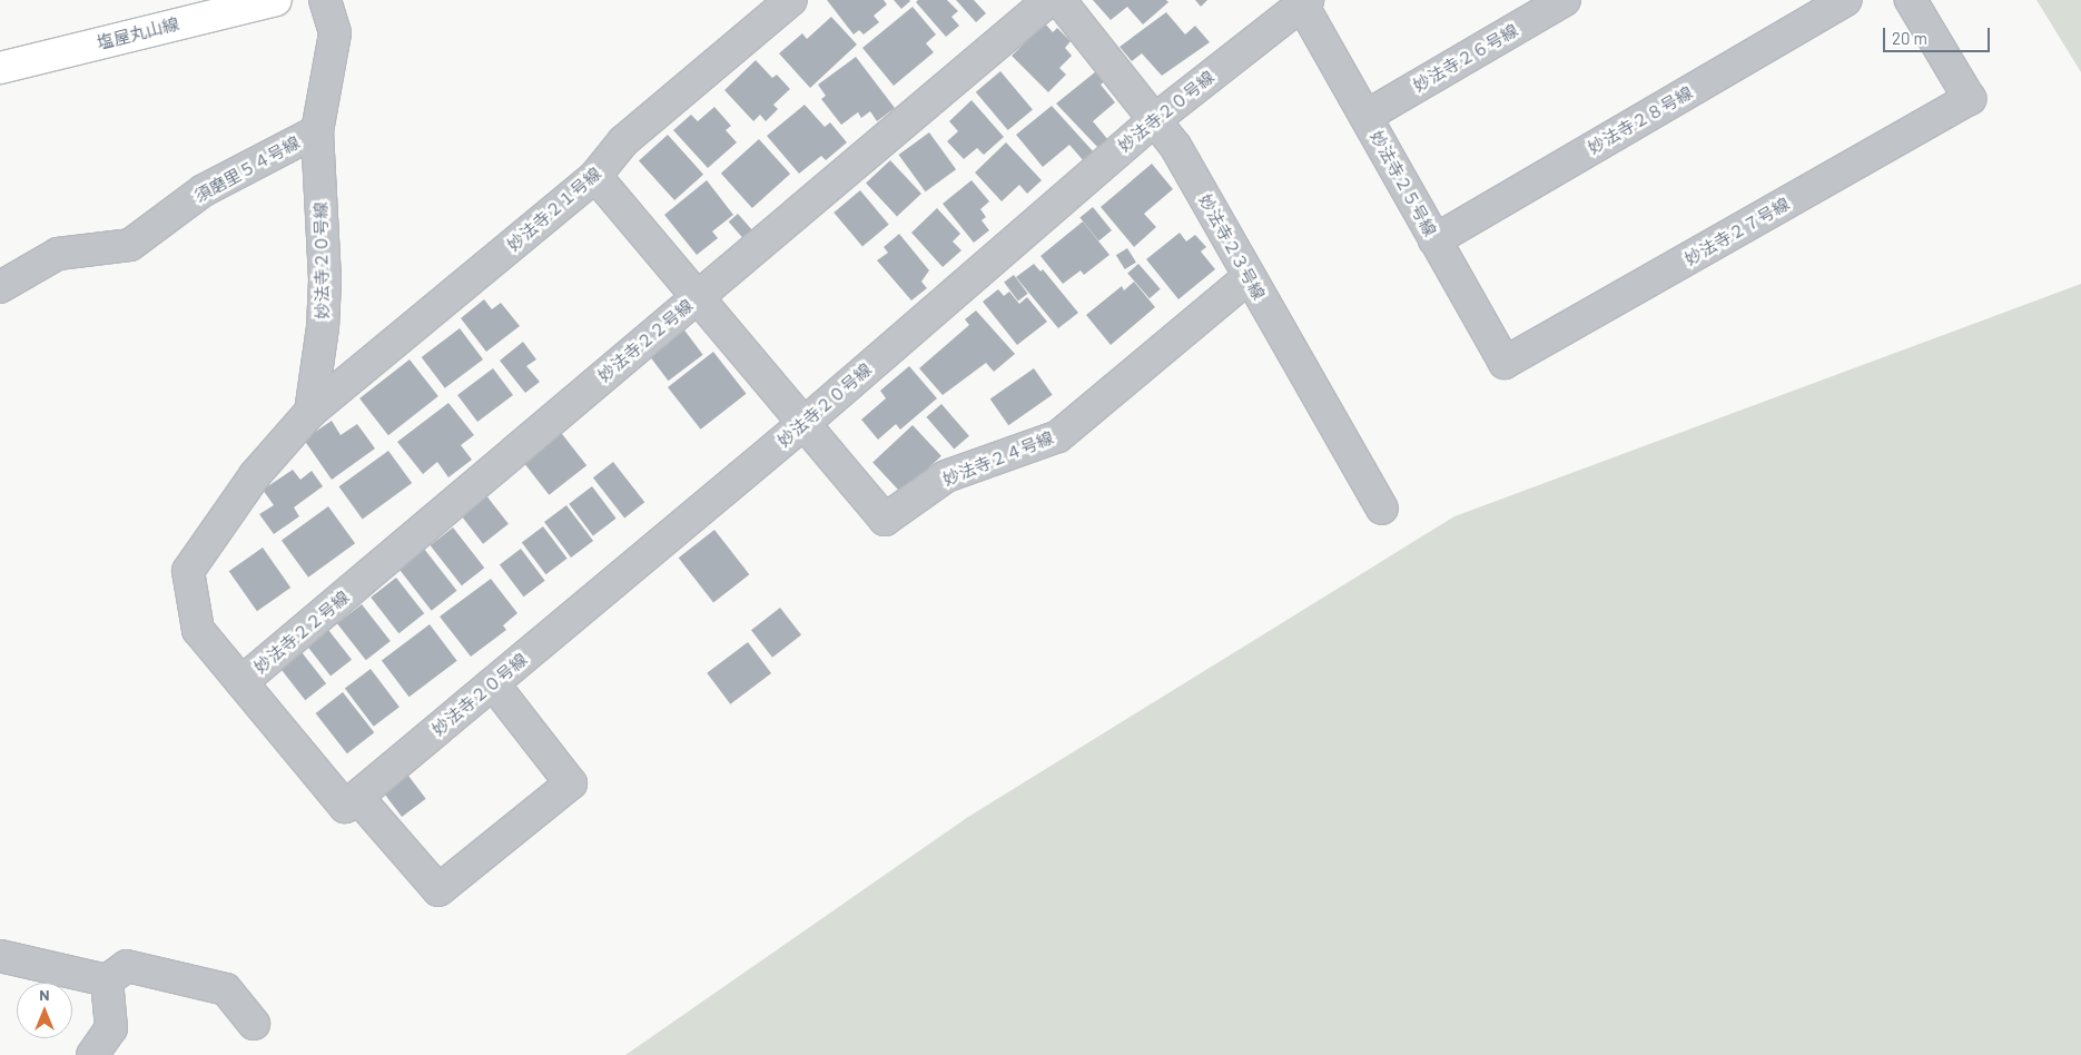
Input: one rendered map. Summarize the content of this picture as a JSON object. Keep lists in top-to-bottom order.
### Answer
{
  "streets": {
    "street": [
      "塩屋丸山線",
      "妙法寺２６号線",
      "妙法寺２０号線",
      "妙法寺２８号線",
      "須磨里５４号線",
      "妙法寺２５号線",
      "妙法寺２１号線",
      "妙法寺２７号線",
      "妙法寺２３号線",
      "妙法寺２２号線",
      "妙法寺２４号線"
    ]
  },
  "crossings": [
    ["妙法寺２６号線", "妙法寺２５号線"],
    ["妙法寺２０号線", "須磨里５４号線"],
    ["妙法寺２０号線", "妙法寺２５号線"],
    ["妙法寺２０号線", "妙法寺２１号線"],
    ["妙法寺２０号線", "妙法寺２３号線"],
    ["妙法寺２０号線", "妙法寺２４号線"],
    ["妙法寺２８号線", "妙法寺２５号線"],
    ["妙法寺２５号線", "妙法寺２７号線"],
    ["妙法寺２１号線", "妙法寺２４号線"],
    ["妙法寺２３号線", "妙法寺２４号線"],
    ["妙法寺２２号線", "妙法寺２４号線"]
  ],
  "scale_bar": "20 m",
  "north": "top"
}
